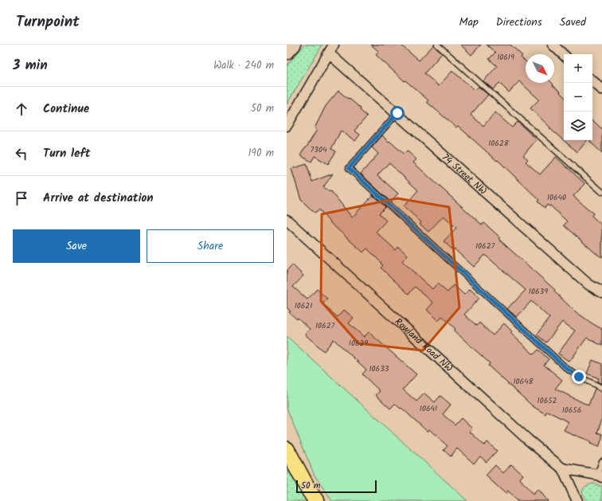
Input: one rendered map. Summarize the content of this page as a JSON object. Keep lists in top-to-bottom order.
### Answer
{
  "streets": {
    "street": ["74 Street NW", "Rowland Road NW"]
  },
  "house_numbers": [
    "10619",
    "10628",
    "7304",
    "10640",
    "10627",
    "10639",
    "10621",
    "10627",
    "10629",
    "10633",
    "10648",
    "10652",
    "10641",
    "10656"
  ],
  "scale_bar": "50 m",
  "north": "bottom right",
  "page": {
    "header": "Turnpoint",
    "nav": ["Map", "Directions", "Saved"],
    "heading": ["3 min", "Walk · 240 m"],
    "map_buttons": ["+", "−"],
    "list": [
      ["Continue", "50 m"],
      ["Turn left", "190 m"],
      "Arrive at destination"
    ],
    "buttons": ["Save", "Share"],
    "scale": "50 m"
  }
}
